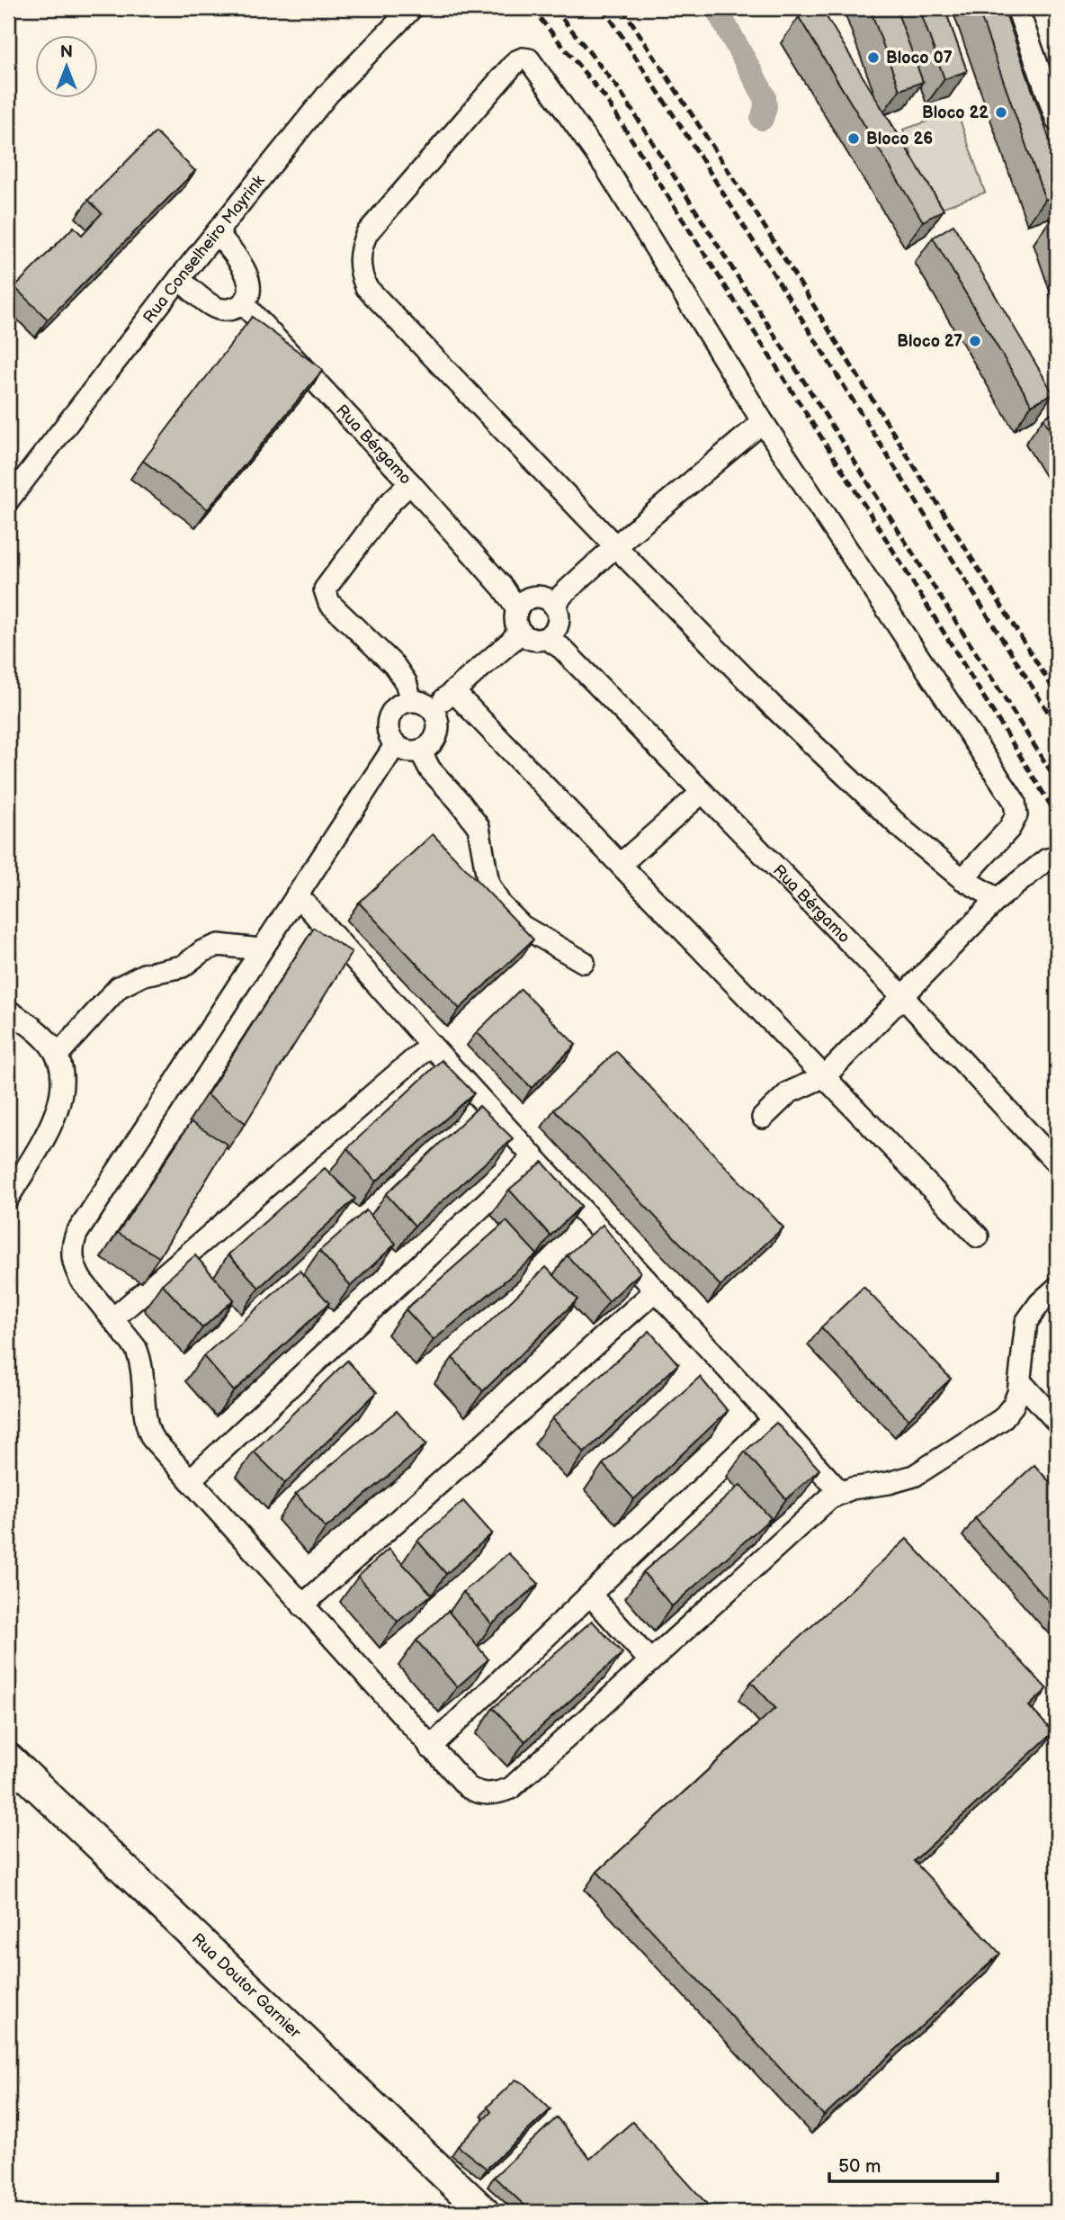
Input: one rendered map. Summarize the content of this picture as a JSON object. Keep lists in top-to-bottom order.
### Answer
{
  "streets": {
    "main road": ["Rua Doutor Garnier"],
    "street": ["Rua Conselheiro Mayrink", "Rua Bérgamo"]
  },
  "places": [
    "Bloco 07",
    "Bloco 22",
    "Bloco 26",
    "Bloco 27"
  ],
  "scale_bar": "50 m",
  "north": "top"
}
